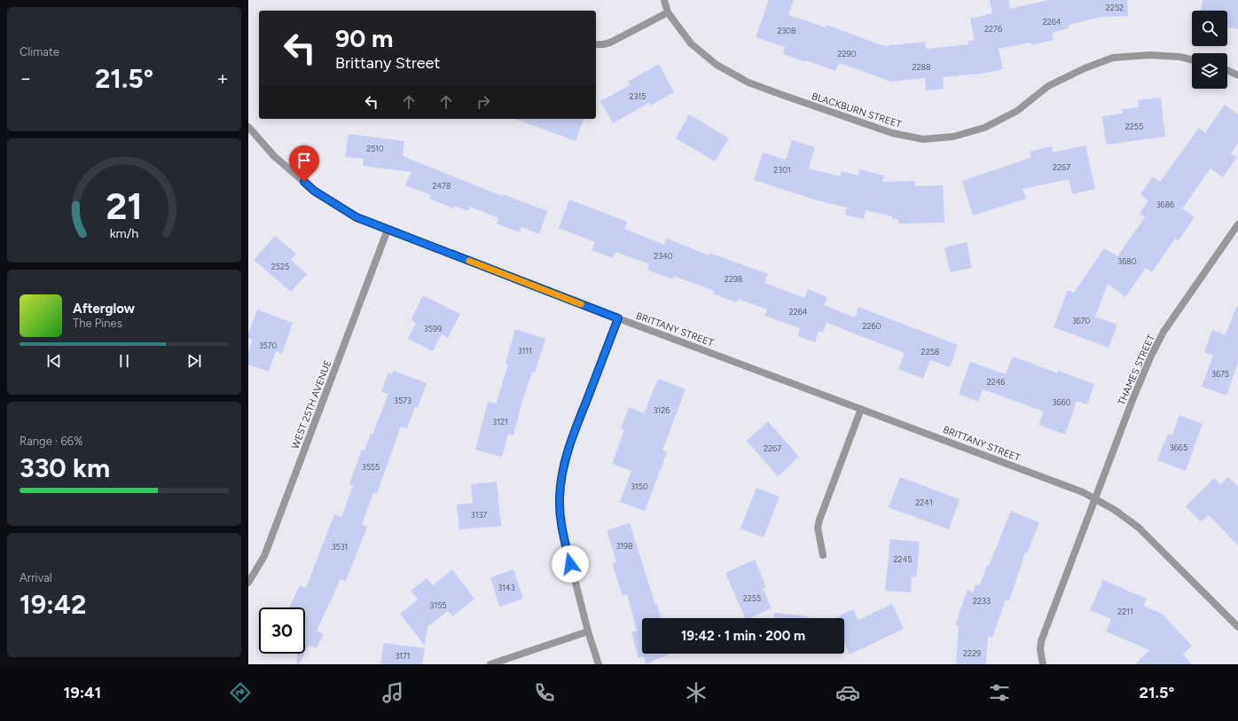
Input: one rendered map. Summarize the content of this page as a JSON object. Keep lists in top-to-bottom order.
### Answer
{
  "streets": {
    "street": [
      "BLACKBURN STREET",
      "BRITTANY STREET",
      "THAMES STREET",
      "WEST 25TH AVENUE"
    ]
  },
  "crossings": [
    ["BRITTANY STREET", "THAMES STREET"],
    ["BRITTANY STREET", "WEST 25TH AVENUE"]
  ],
  "house_numbers": [
    "2252",
    "2264",
    "2276",
    "2308",
    "2290",
    "2288",
    "2315",
    "2255",
    "2510",
    "2267",
    "2301",
    "2478",
    "3686",
    "2340",
    "3680",
    "2525",
    "2298",
    "2264",
    "3670",
    "2260",
    "3599",
    "3570",
    "3111",
    "2258",
    "3675",
    "2246",
    "3573",
    "3660",
    "3126",
    "3121",
    "3665",
    "2267",
    "3555",
    "3150",
    "2241",
    "3137",
    "3198",
    "3531",
    "2245",
    "3143",
    "2255",
    "2233",
    "3155",
    "2211",
    "2229",
    "3171"
  ],
  "page": {
    "tile": [
      "Climate",
      ["Range · 66%", "330 km"],
      ["Arrival", "19:42"]
    ],
    "turn": ["90 m", "Brittany Street"],
    "heat": ["−", "21.5°", "+"],
    "song": ["Afterglow", "The Pines"],
    "limit": "30",
    "trip": "19:42 · 1 min · 200 m",
    "tabs": ["19:41", "21.5°"],
    "gauge": ["21", "km/h"]
  }
}
